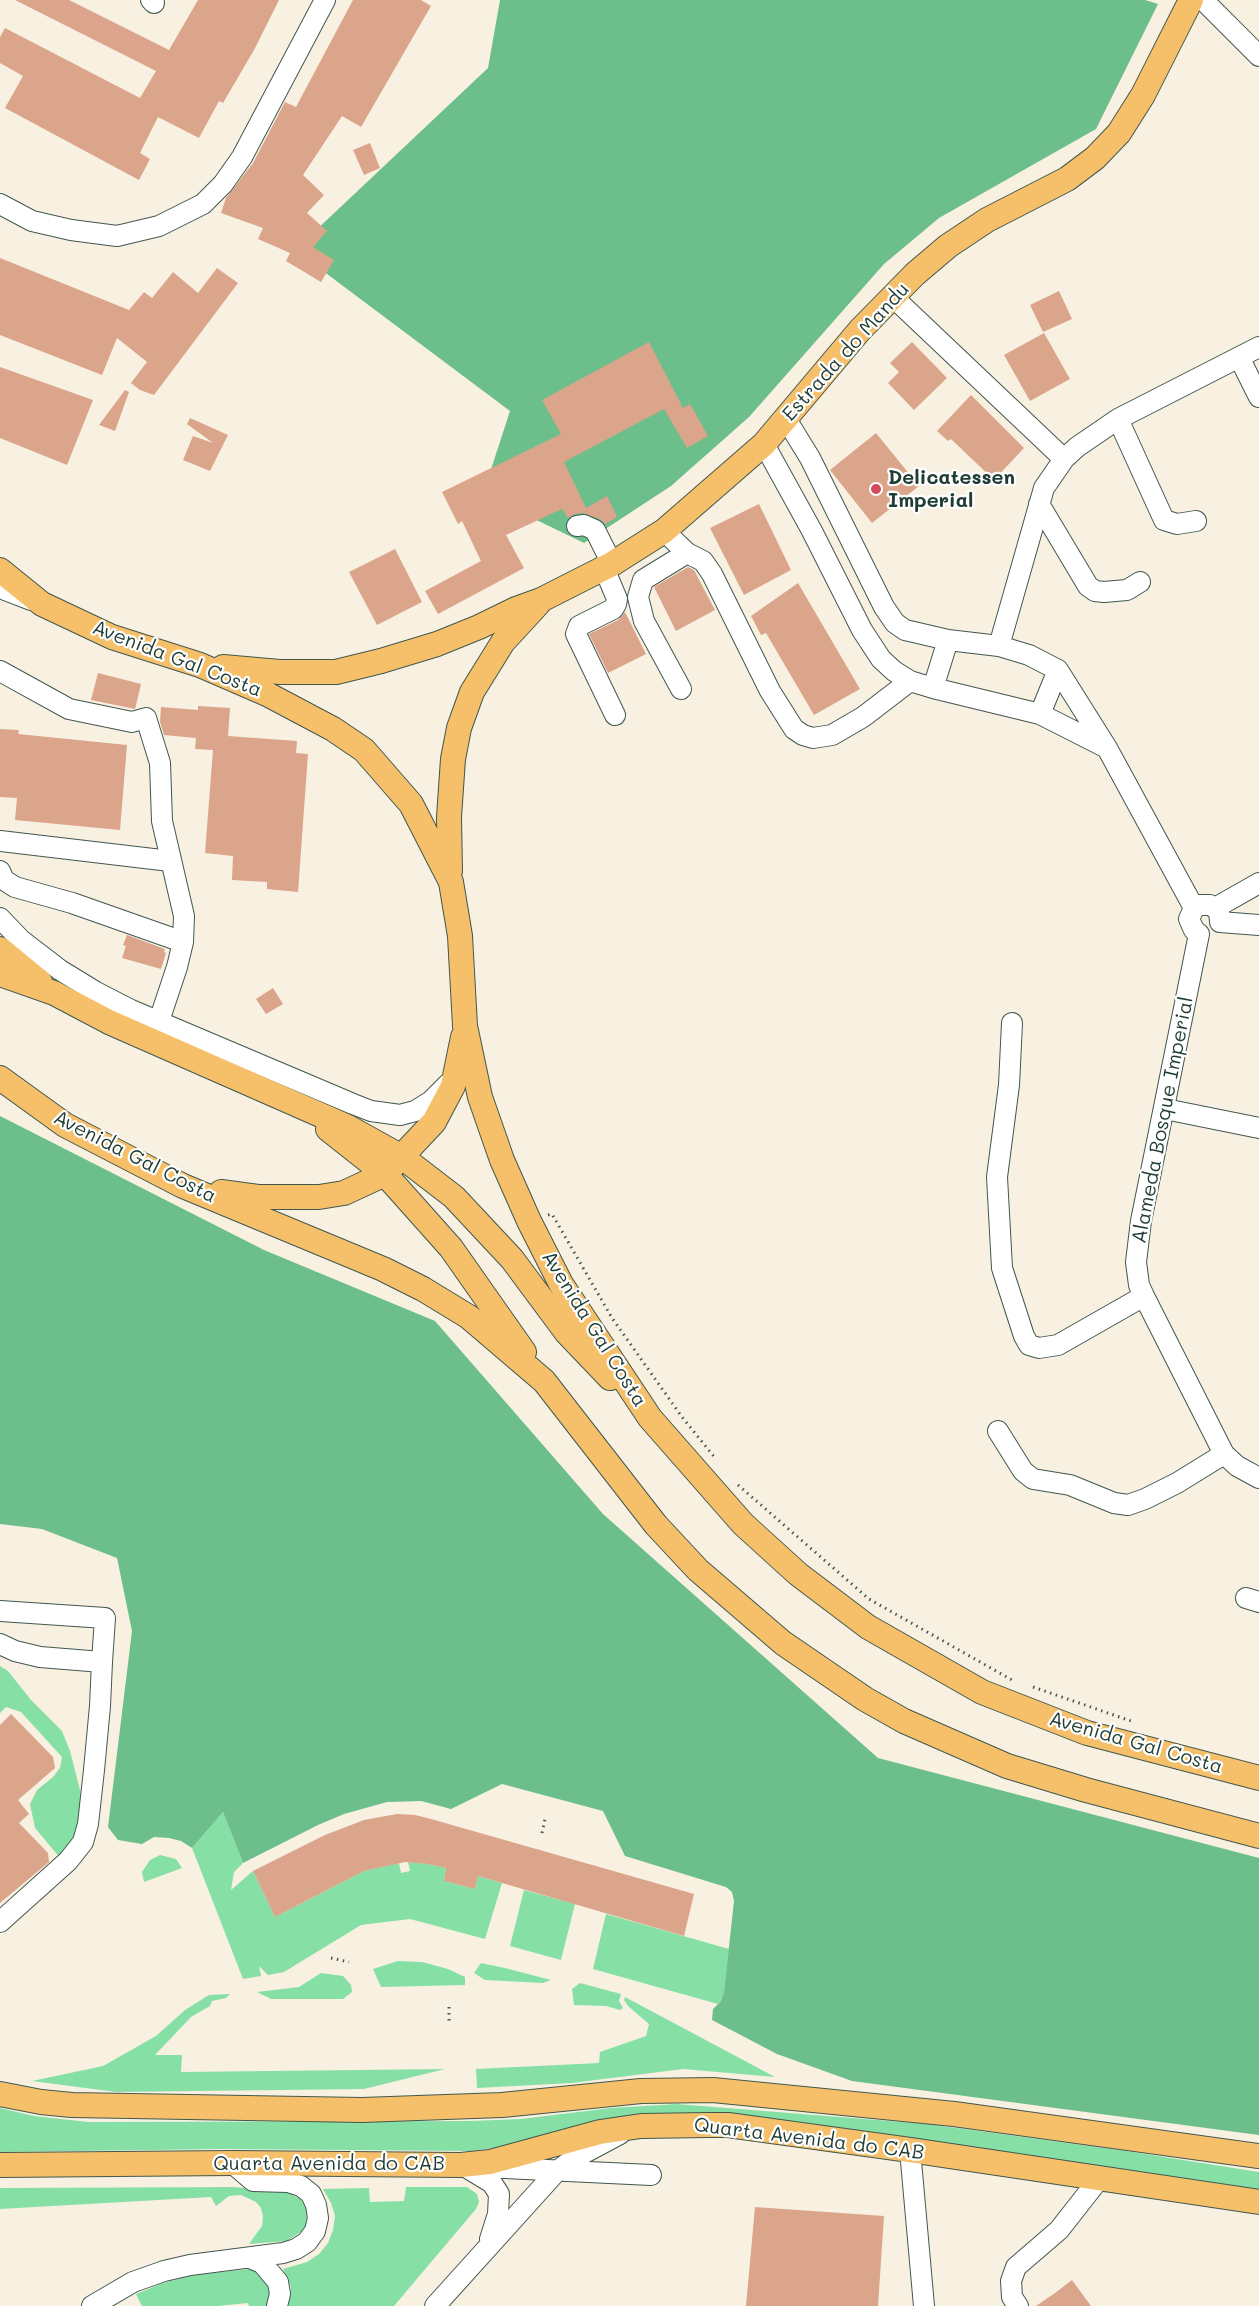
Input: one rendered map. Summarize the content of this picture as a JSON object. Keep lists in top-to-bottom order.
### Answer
{
  "streets": {
    "main road": ["Estrada do Mandu", "Avenida Gal Costa", "Quarta Avenida do CAB"],
    "street": ["Alameda Bosque Imperial"]
  },
  "crossings": [
    ["Estrada do Mandu", "Avenida Gal Costa"]
  ],
  "places": ["Delicatessen Imperial"]
}
